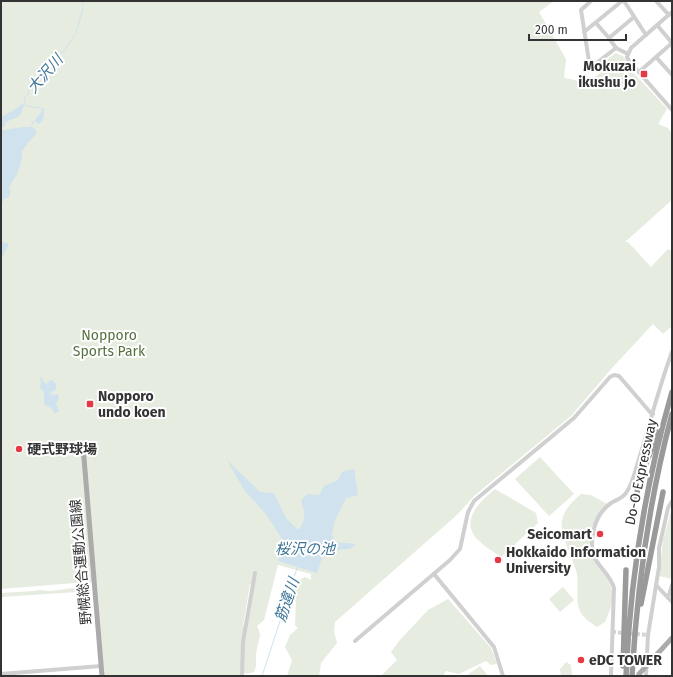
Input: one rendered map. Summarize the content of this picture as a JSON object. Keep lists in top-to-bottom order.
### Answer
{
  "streets": {
    "highway": ["Do-O Expressway"],
    "main road": ["野幌総合運動公園線"]
  },
  "water": ["大沢川", "桜沢の池", "筋違川"],
  "parks": ["Nopporo Sports Park"],
  "places": {
    "transit": ["Mokuzai ikushu jo", "Nopporo undo koen"],
    "other": [
      "硬式野球場",
      "Seicomart",
      "Hokkaido Information University",
      "eDC TOWER"
    ]
  },
  "scale_bar": "200 m"
}
